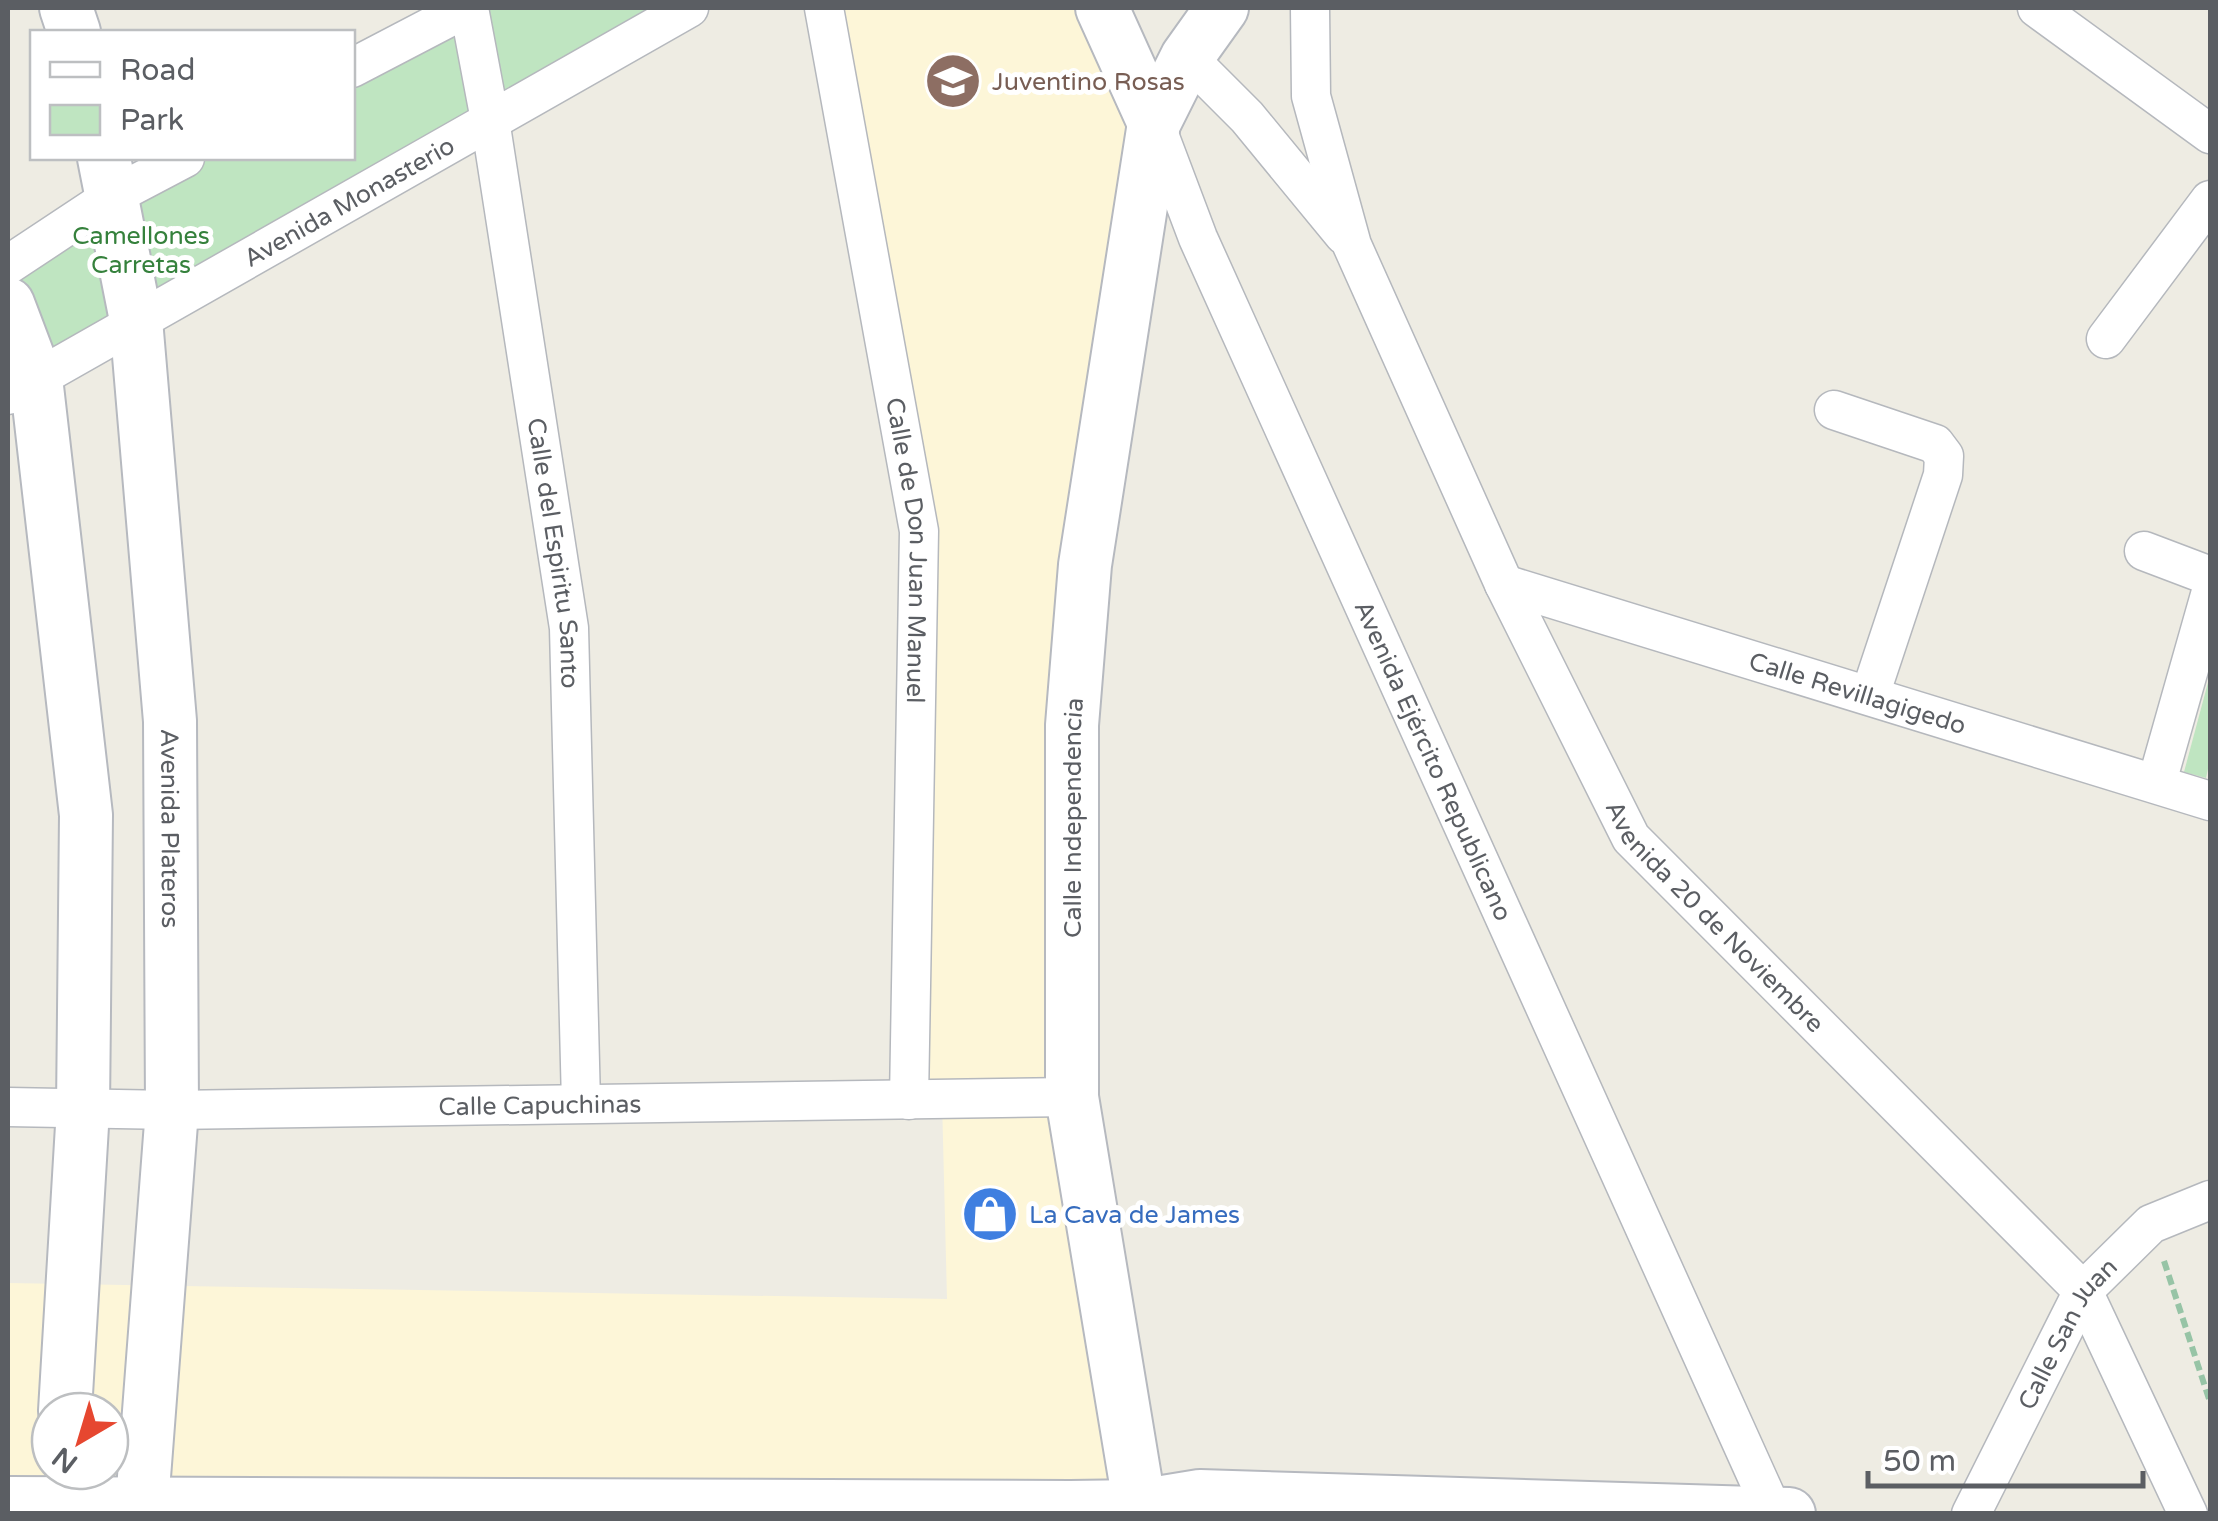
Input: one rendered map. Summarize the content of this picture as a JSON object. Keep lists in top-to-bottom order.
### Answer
{
  "streets": {
    "street": [
      "Avenida Monasterio",
      "Calle de Don Juan Manuel",
      "Calle del Espiritu Santo",
      "Calle Revillagigedo",
      "Avenida Ejército Republicano",
      "Calle Independencia",
      "Avenida Plateros",
      "Avenida 20 de Noviembre",
      "Calle Capuchinas",
      "Calle San Juan"
    ]
  },
  "crossings": [
    ["Avenida Monasterio", "Calle del Espiritu Santo"],
    ["Avenida Monasterio", "Avenida Plateros"],
    ["Calle de Don Juan Manuel", "Calle Capuchinas"],
    ["Calle del Espiritu Santo", "Calle Capuchinas"],
    ["Calle Revillagigedo", "Avenida 20 de Noviembre"],
    ["Avenida Ejército Republicano", "Calle Independencia"],
    ["Calle Independencia", "Calle Capuchinas"],
    ["Avenida Plateros", "Calle Capuchinas"],
    ["Avenida 20 de Noviembre", "Calle San Juan"]
  ],
  "parks": ["Camellones Carretas"],
  "places": {
    "school or university": ["Juventino Rosas"],
    "shop": ["La Cava de James"]
  },
  "legend": ["Road", "Park"],
  "scale_bar": "50 m",
  "north": "bottom left"
}
